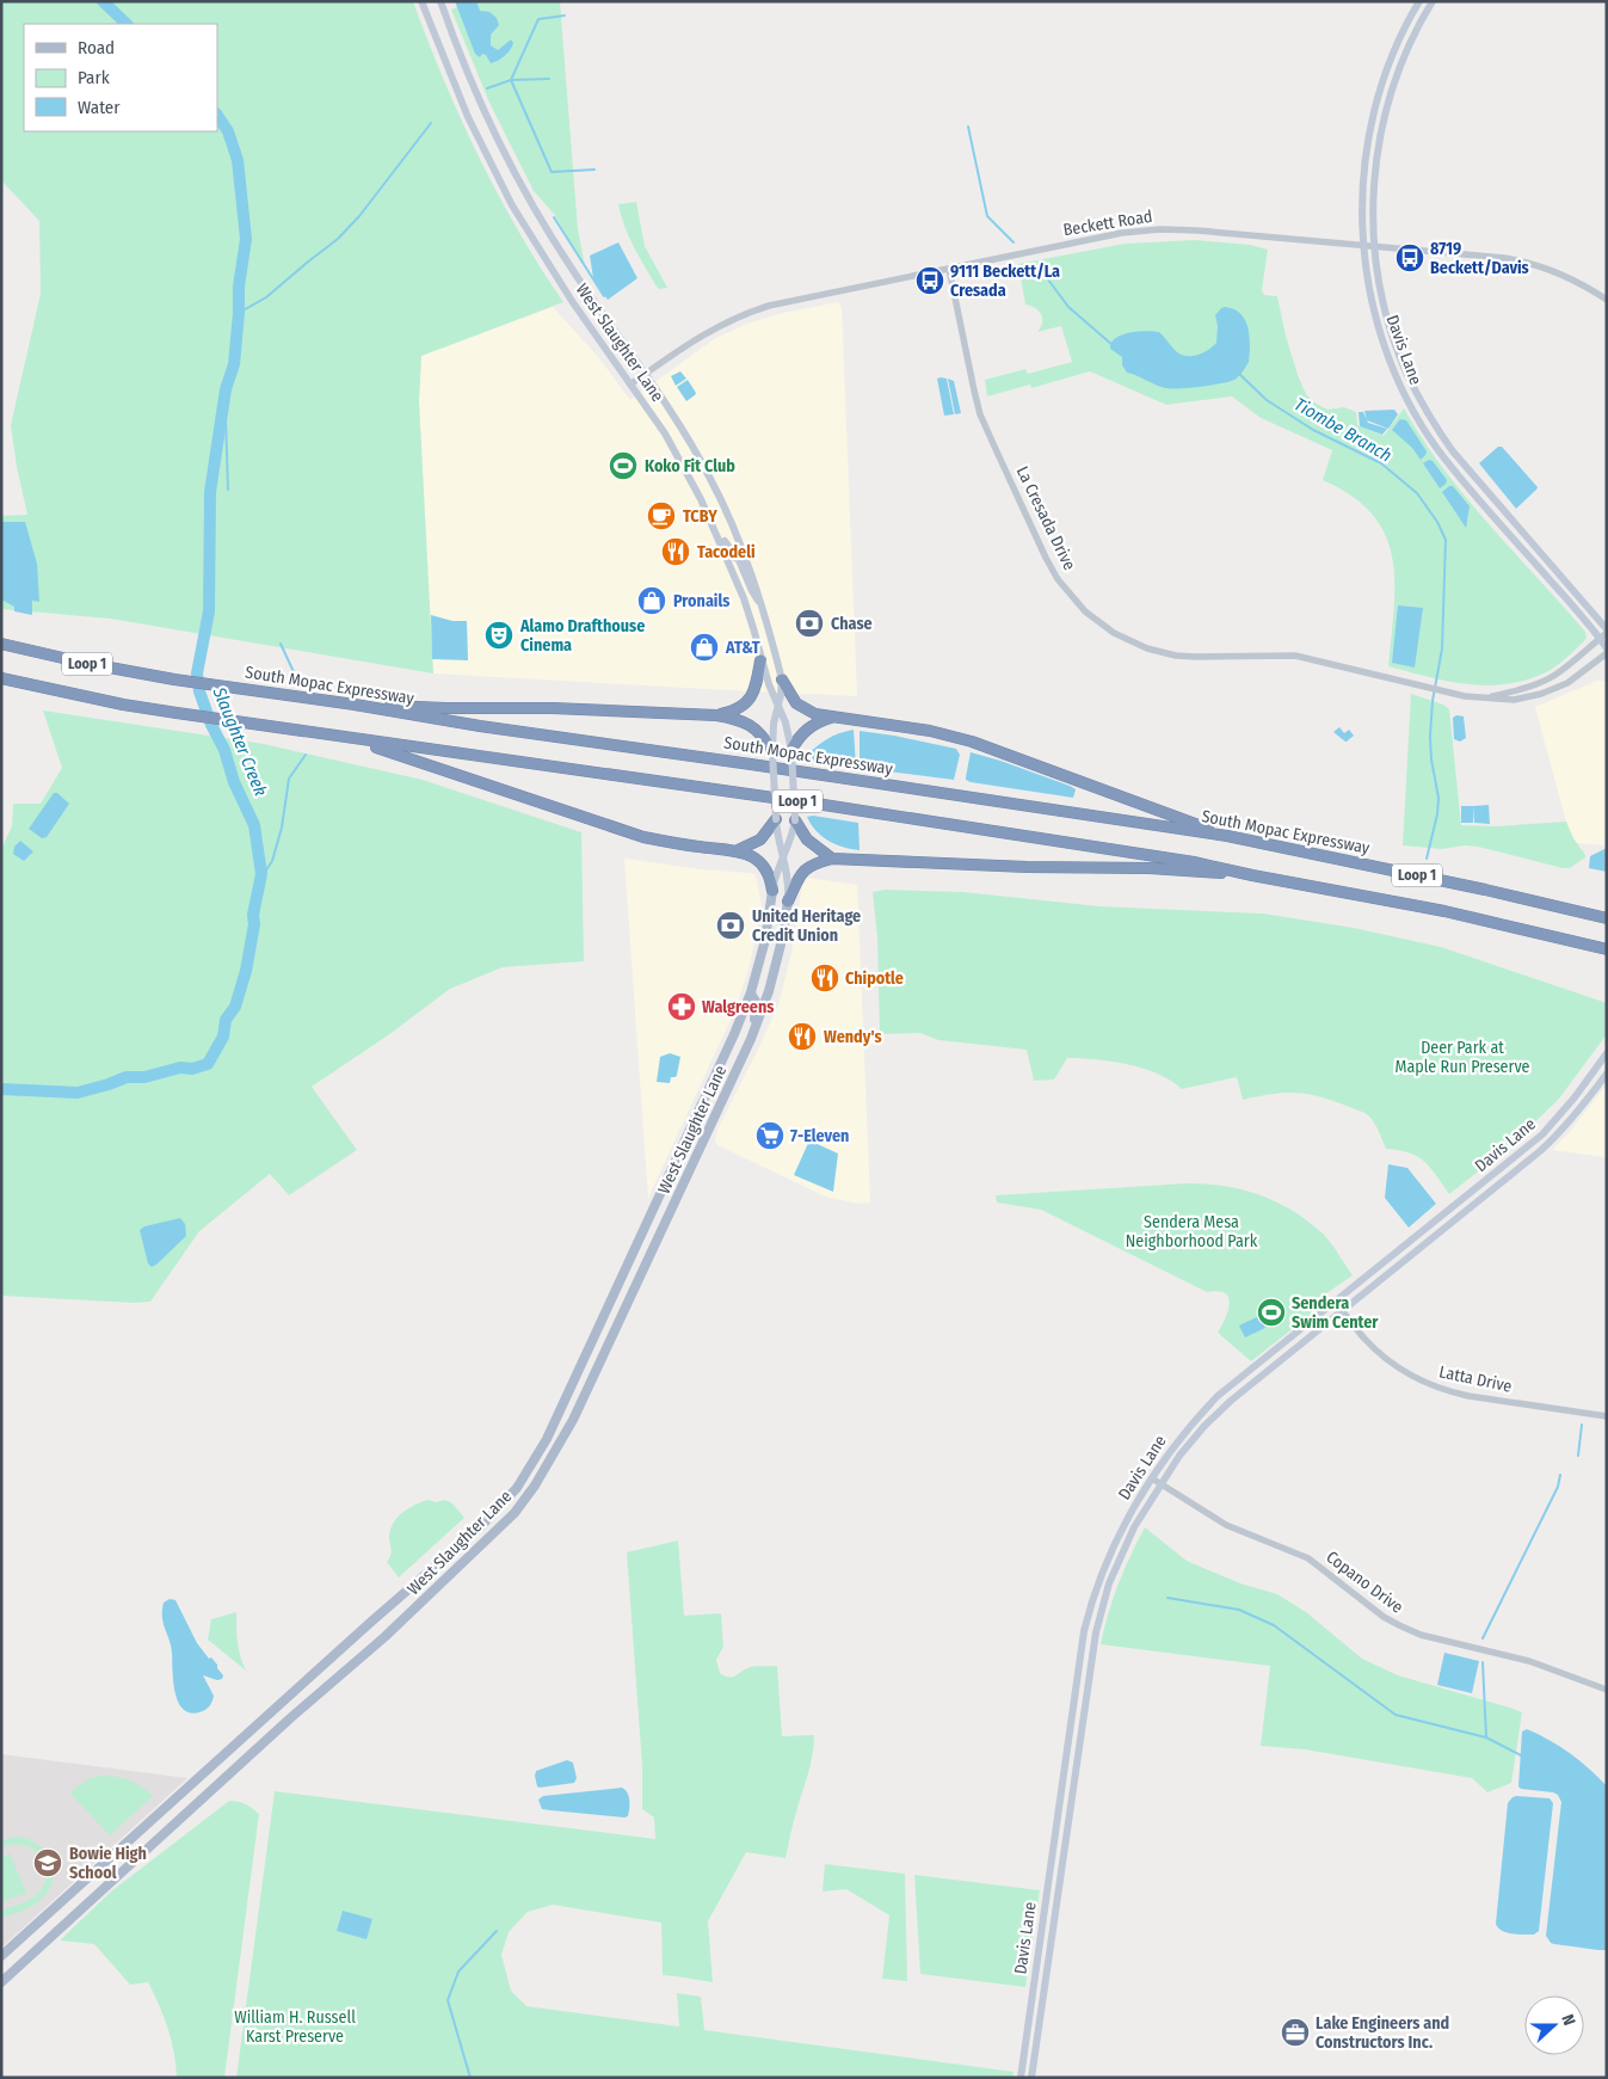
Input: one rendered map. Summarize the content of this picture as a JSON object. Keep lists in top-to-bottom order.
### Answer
{
  "streets": {
    "highway": ["Loop 1", "South Mopac Expressway"],
    "main road": ["West Slaughter Lane", "Davis Lane"],
    "street": [
      "Beckett Road",
      "La Cresada Drive",
      "Latta Drive",
      "Copano Drive"
    ]
  },
  "crossings": [
    ["Beckett Road", "West Slaughter Lane"],
    ["Beckett Road", "Davis Lane"],
    ["Beckett Road", "La Cresada Drive"],
    ["Davis Lane", "La Cresada Drive"],
    ["Davis Lane", "Latta Drive"],
    ["Davis Lane", "Copano Drive"]
  ],
  "water": ["Tiombe Branch", "Slaughter Creek"],
  "parks": ["Deer Park at Maple Run Preserve", "Sendera Mesa Neighborhood Park", "William H. Russell Karst Preserve"],
  "places": {
    "bus stop": ["8719 Beckett/Davis", "9111 Beckett/La Cresada"],
    "sports": ["Koko Fit Club", "Sendera Swim Center"],
    "cafe": ["TCBY"],
    "restaurant": ["Tacodeli", "Chipotle", "Wendy's"],
    "shop": ["Pronails", "AT&T"],
    "bank": ["Chase", "United Heritage Credit Union"],
    "theatre": ["Alamo Drafthouse Cinema"],
    "pharmacy": ["Walgreens"],
    "supermarket": ["7-Eleven"],
    "school or university": ["Bowie High School"],
    "office": ["Lake Engineers and Constructors Inc."]
  },
  "legend": ["Road", "Park", "Water"],
  "north": "right"
}
